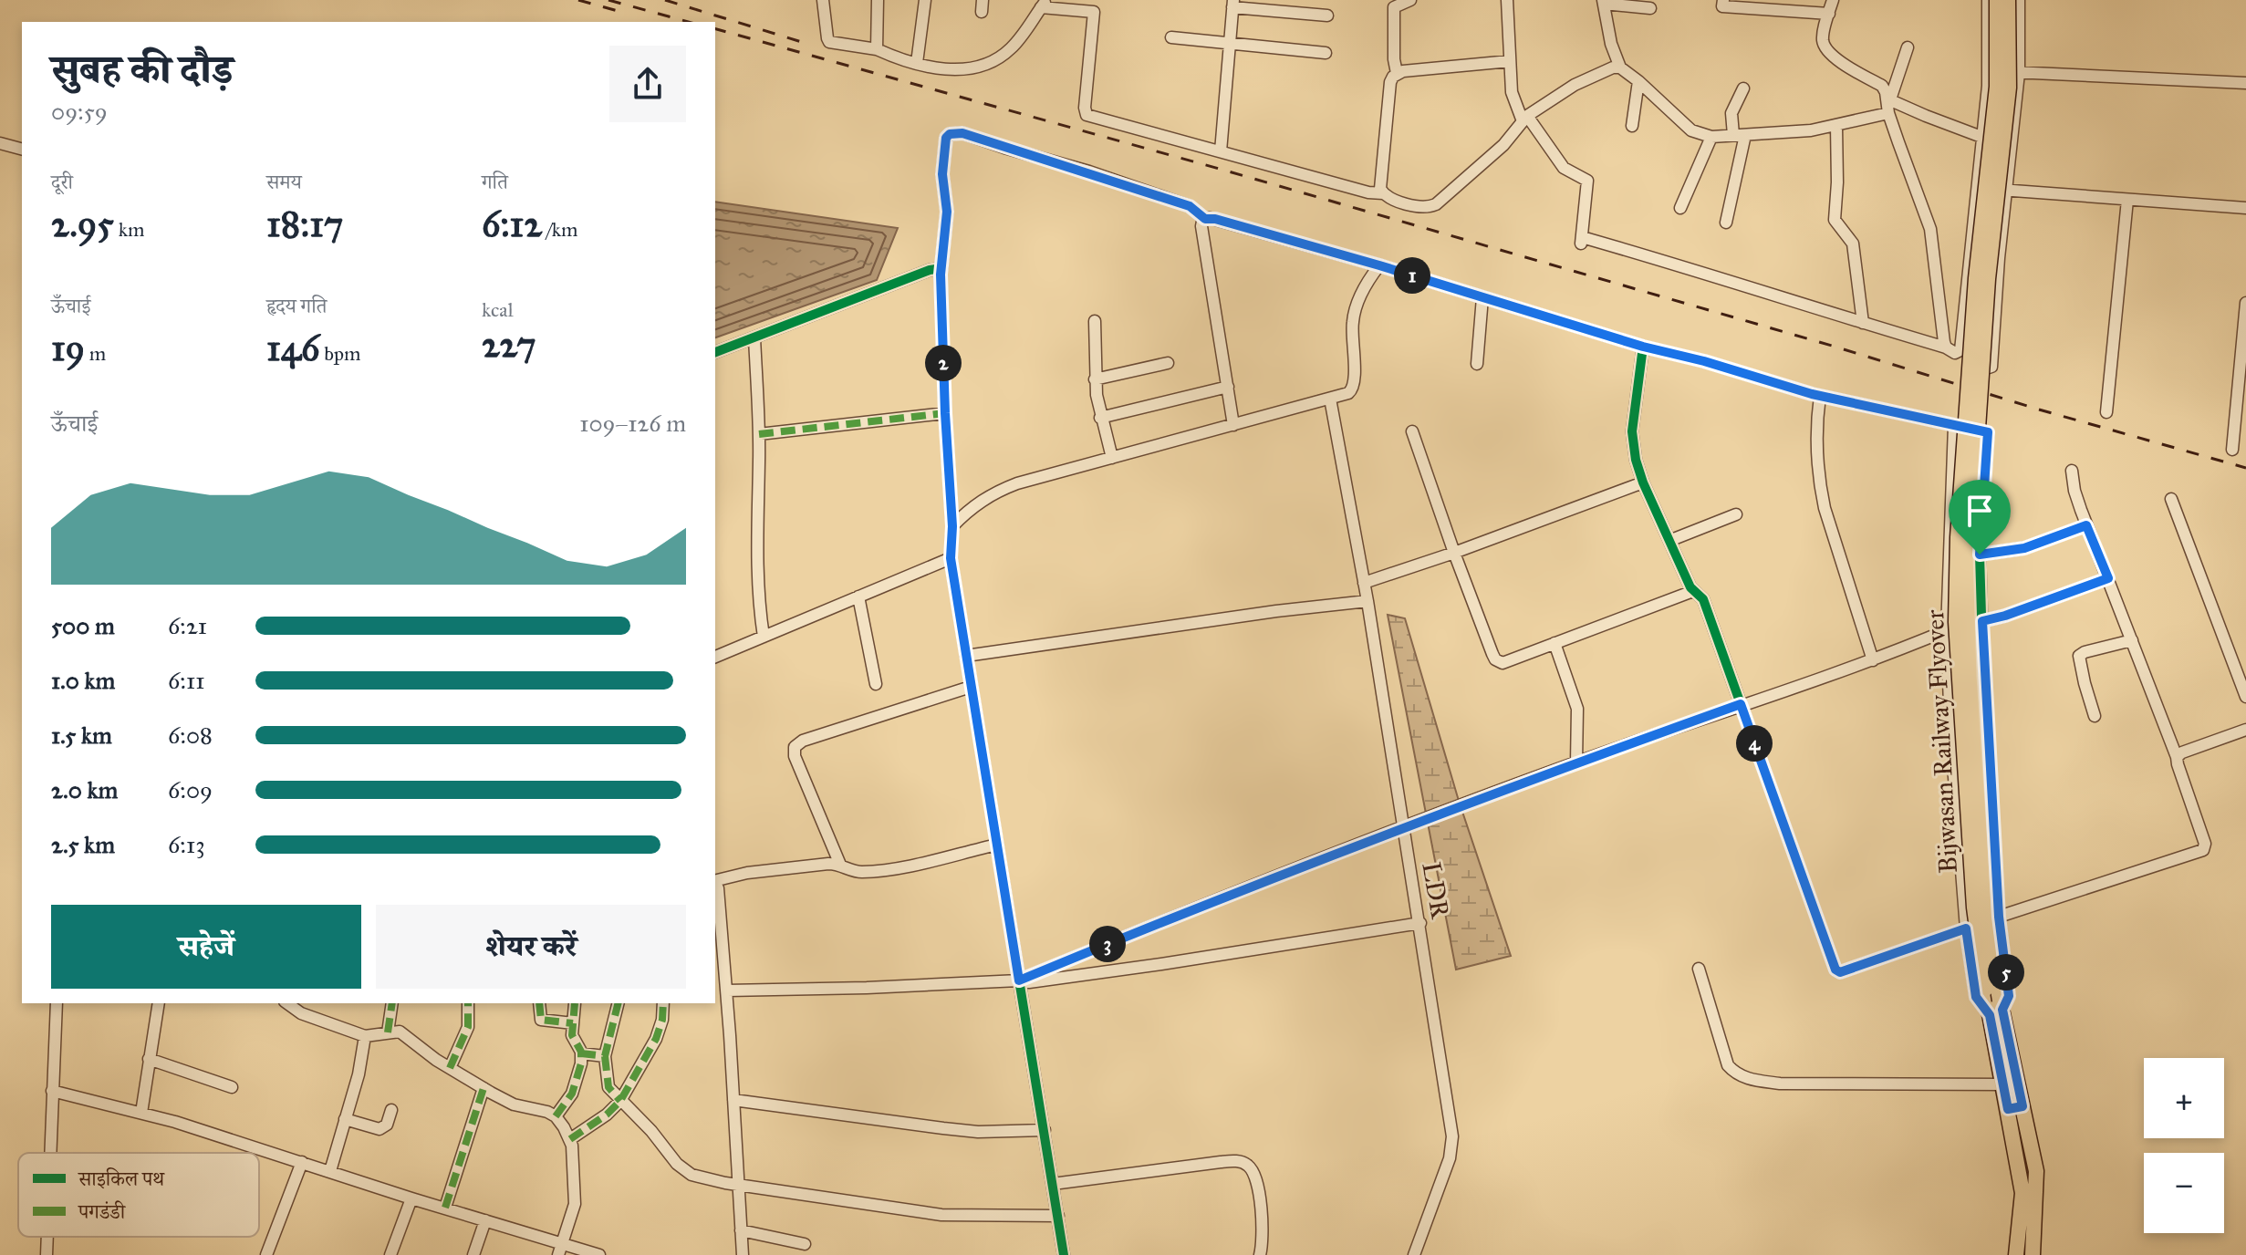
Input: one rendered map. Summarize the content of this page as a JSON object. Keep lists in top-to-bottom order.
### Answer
{
  "streets": {
    "main road": ["Bijwasan Railway Flyover"],
    "street": ["LDR"]
  },
  "legend": ["साइकिल पथ", "पगडंडी"],
  "page": {
    "heading": ["सुबह की दौड़", "09:59"],
    "stats": [
      ["दूरी", "2.95 km"],
      ["समय", "18:17"],
      ["गति", "6:12 /km"],
      ["ऊँचाई", "19 m"],
      ["हृदय गति", "146 bpm"],
      ["kcal", "227"]
    ],
    "pins": [
      "1",
      "2",
      "4",
      "3",
      "5"
    ],
    "chart": ["ऊँचाई", "109–126 m"],
    "list": [
      {
        "name": "500 m",
        "note": "6:21"
      },
      {
        "name": "1.0 km",
        "note": "6:11"
      },
      {
        "name": "1.5 km",
        "note": "6:08"
      },
      {
        "name": "2.0 km",
        "note": "6:09"
      },
      {
        "name": "2.5 km",
        "note": "6:13"
      }
    ],
    "buttons": ["सहेजें", "शेयर करें"],
    "map_buttons": ["+", "−"]
  }
}
